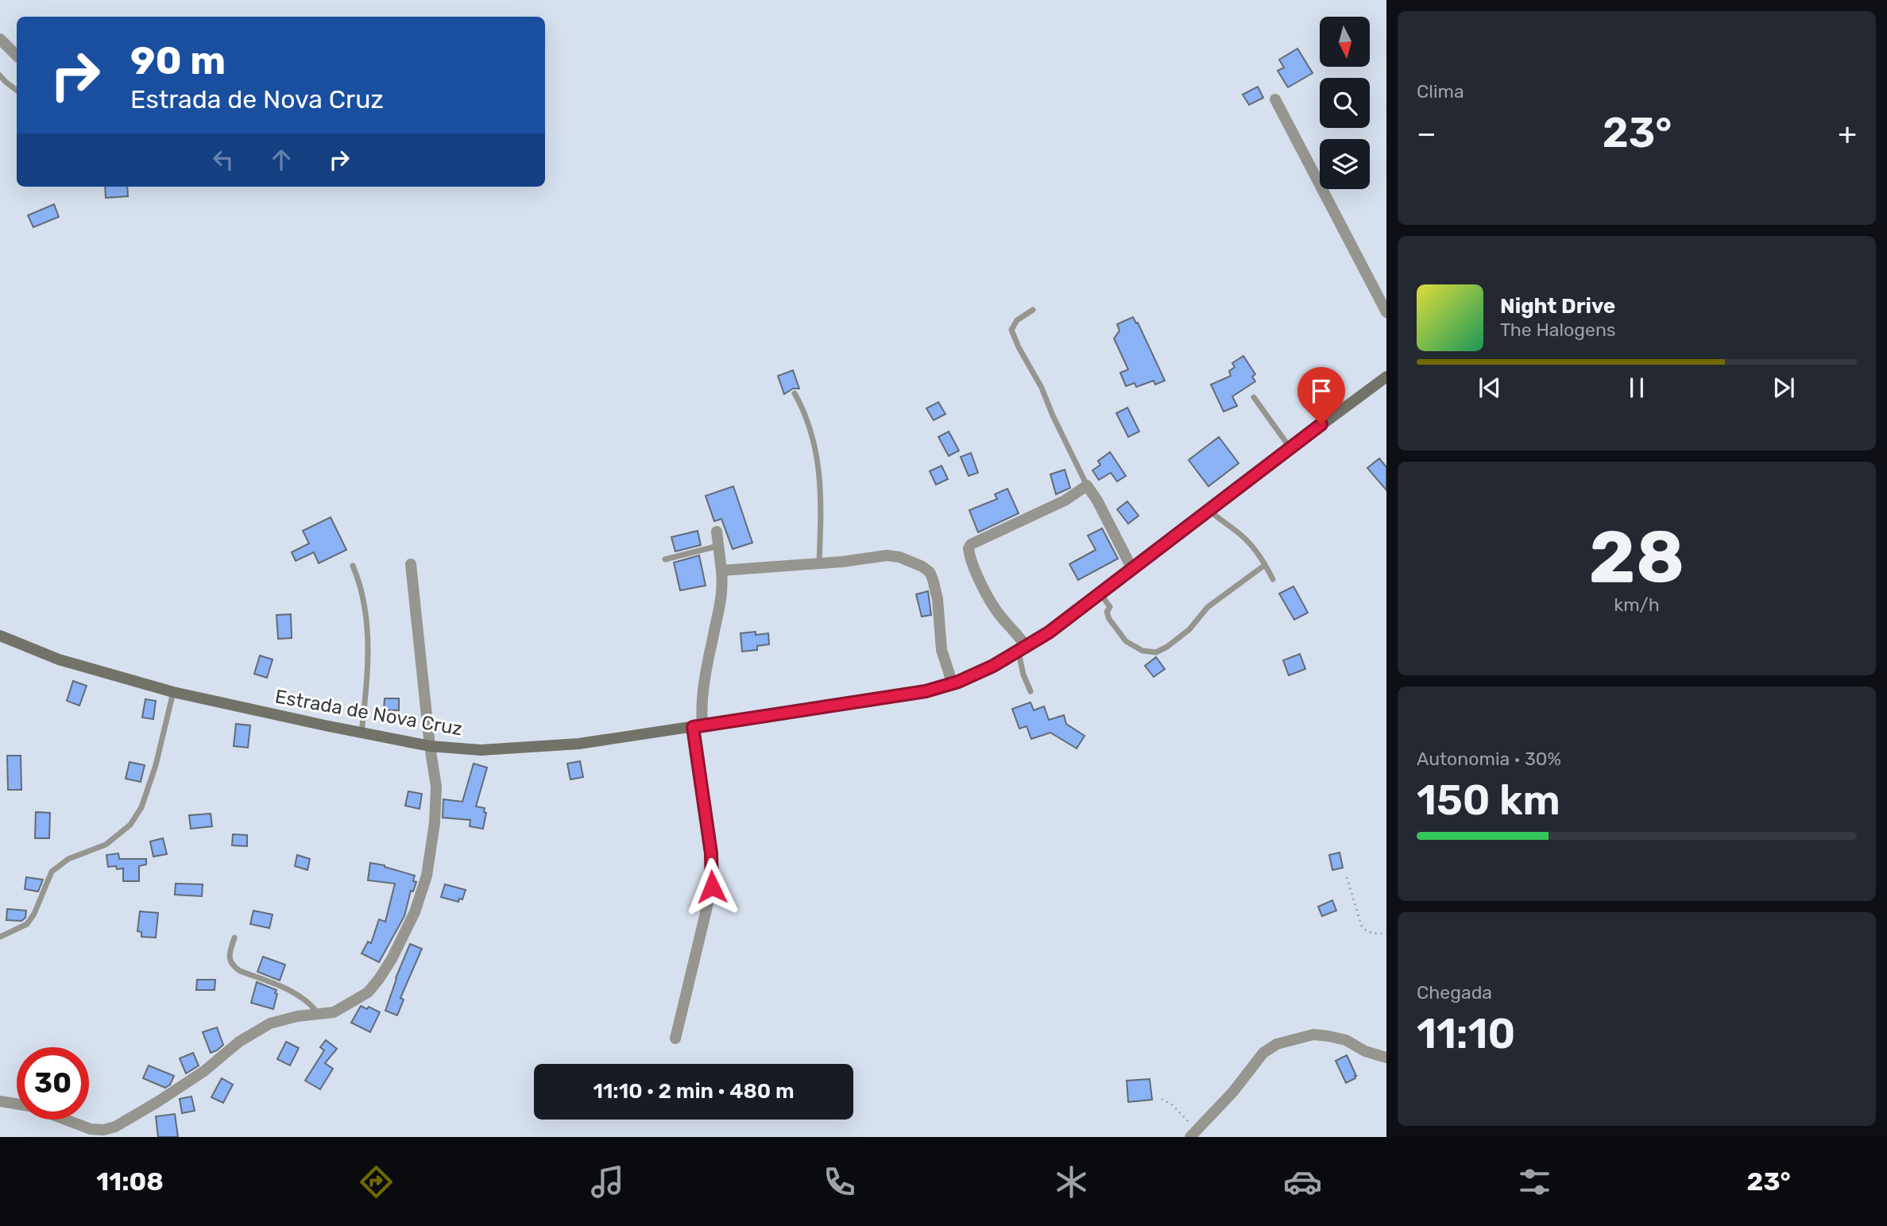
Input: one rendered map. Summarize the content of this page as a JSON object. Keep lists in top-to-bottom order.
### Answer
{
  "streets": {
    "main road": ["Estrada de Nova Cruz"]
  },
  "north": "bottom",
  "page": {
    "tile": [
      "Clima",
      ["28", "km/h"],
      ["Autonomia · 30%", "150 km"],
      ["Chegada", "11:10"]
    ],
    "turn": ["90 m", "Estrada de Nova Cruz"],
    "heat": ["−", "23°", "+"],
    "song": ["Night Drive", "The Halogens"],
    "limit": "30",
    "trip": "11:10 · 2 min · 480 m",
    "tabs": ["11:08", "23°"]
  }
}
